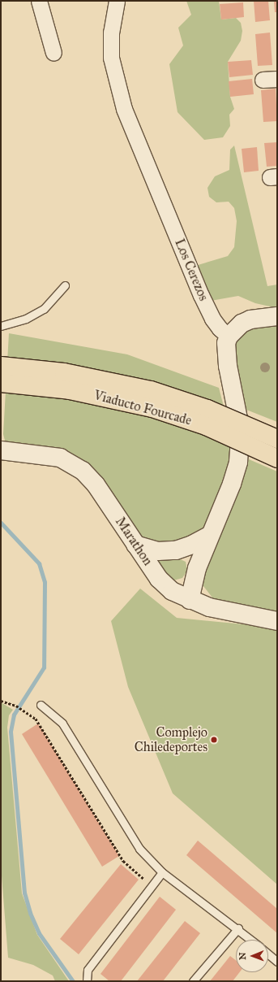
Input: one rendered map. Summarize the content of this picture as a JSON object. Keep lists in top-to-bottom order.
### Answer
{
  "streets": {
    "main road": ["Viaducto Fourcade"],
    "street": ["Los Cerezos", "Marathon"]
  },
  "places": ["Complejo Chiledeportes"],
  "north": "left"
}
